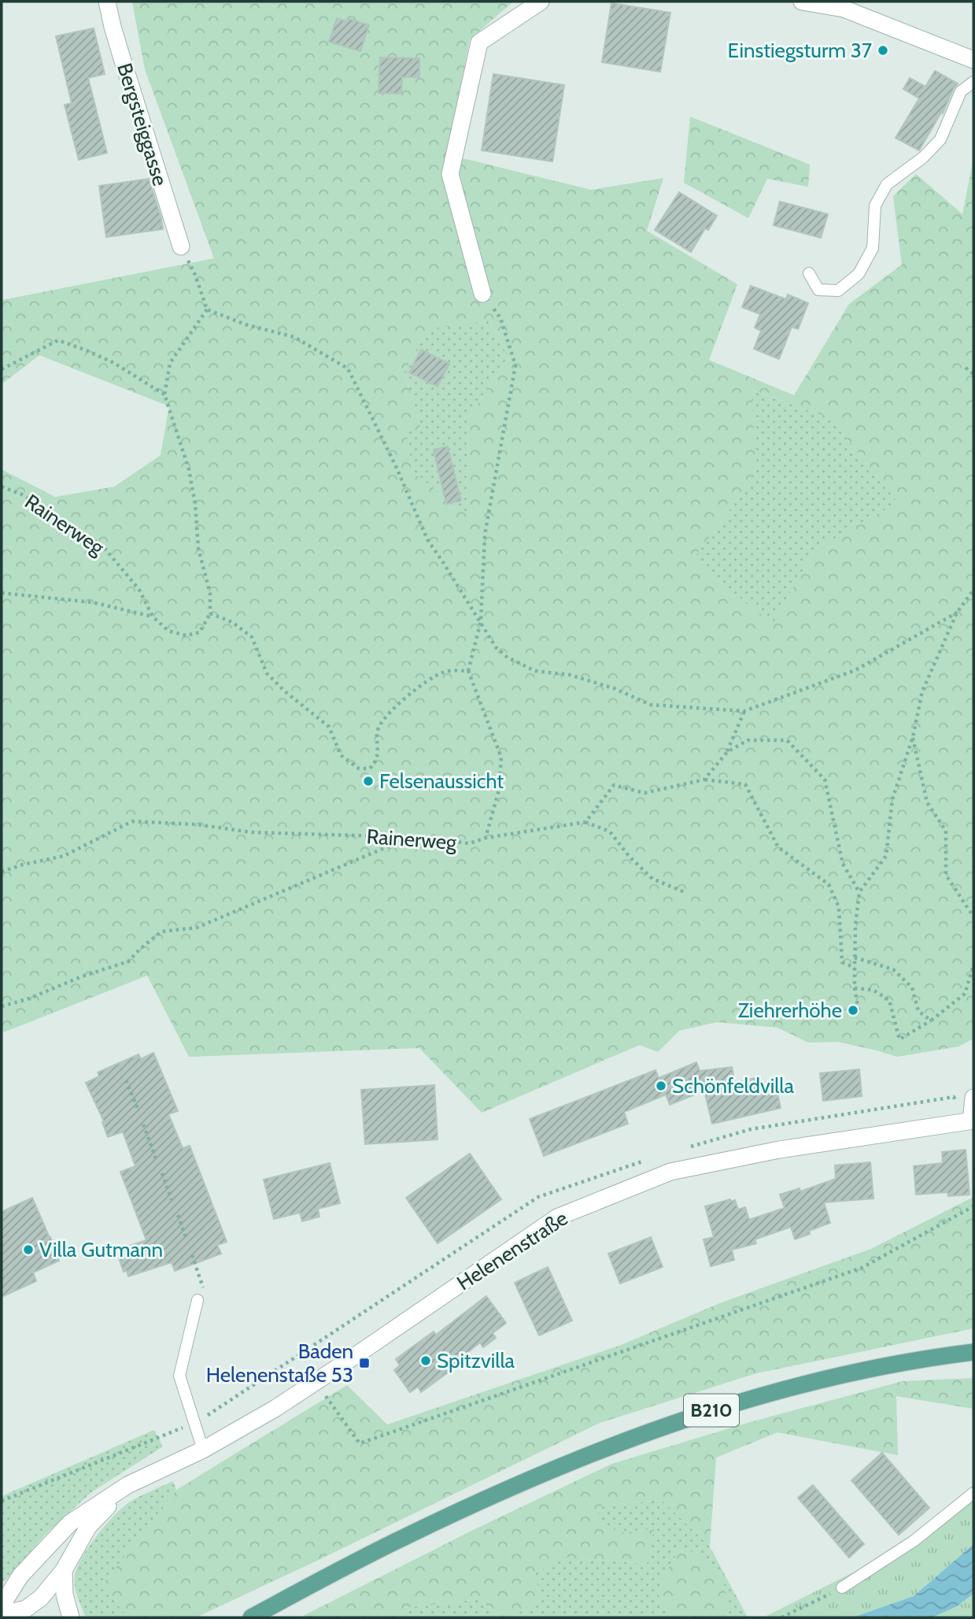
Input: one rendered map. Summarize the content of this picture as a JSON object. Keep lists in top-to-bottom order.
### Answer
{
  "streets": {
    "main road": ["B210"],
    "street": ["Bergsteiggasse", "Helenenstraße"],
    "path": ["Rainerweg"]
  },
  "places": {
    "other": [
      "Einstiegsturm 37",
      "Felsenaussicht",
      "Ziehrerhöhe",
      "Schönfeldvilla",
      "Villa Gutmann",
      "Spitzvilla"
    ],
    "transit": ["Baden Helenenstaße 53"]
  }
}
